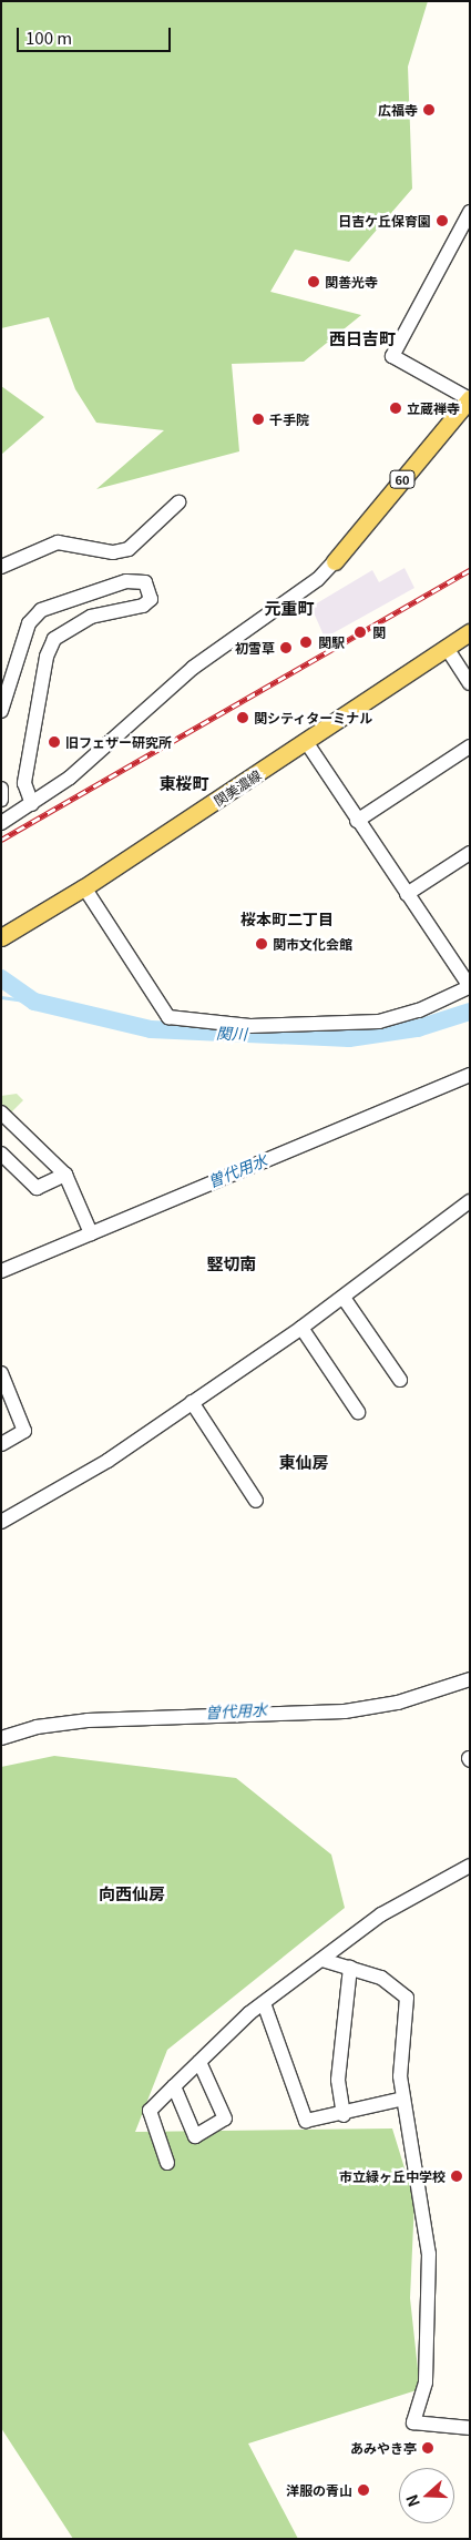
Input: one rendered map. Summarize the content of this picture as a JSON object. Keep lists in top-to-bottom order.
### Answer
{
  "streets": {
    "main road": ["60", "関美濃線"]
  },
  "districts": [
    "西日吉町",
    "元重町",
    "東桜町",
    "桜本町二丁目",
    "竪切南",
    "東仙房",
    "向西仙房"
  ],
  "water": ["関川", "曽代用水"],
  "places": [
    "広福寺",
    "日吉ケ丘保育園",
    "関善光寺",
    "立蔵禅寺",
    "千手院",
    "関",
    "関駅",
    "初雪草",
    "関シティターミナル",
    "旧フェザー研究所",
    "関市文化会館",
    "市立緑ヶ丘中学校",
    "あみやき亭",
    "洋服の青山"
  ],
  "scale_bar": "100 m",
  "north": "left"
}
